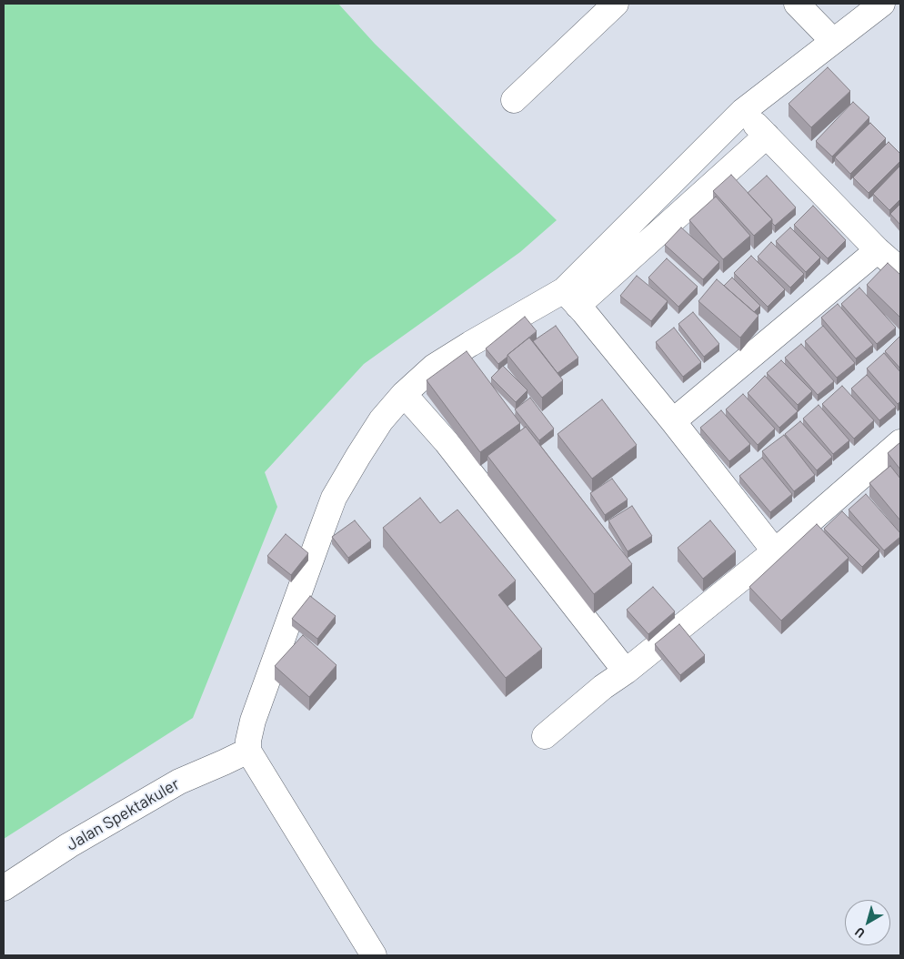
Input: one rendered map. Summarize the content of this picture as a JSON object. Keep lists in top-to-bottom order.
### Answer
{
  "streets": {
    "street": ["Jalan Spektakuler"]
  },
  "north": "bottom left"
}
